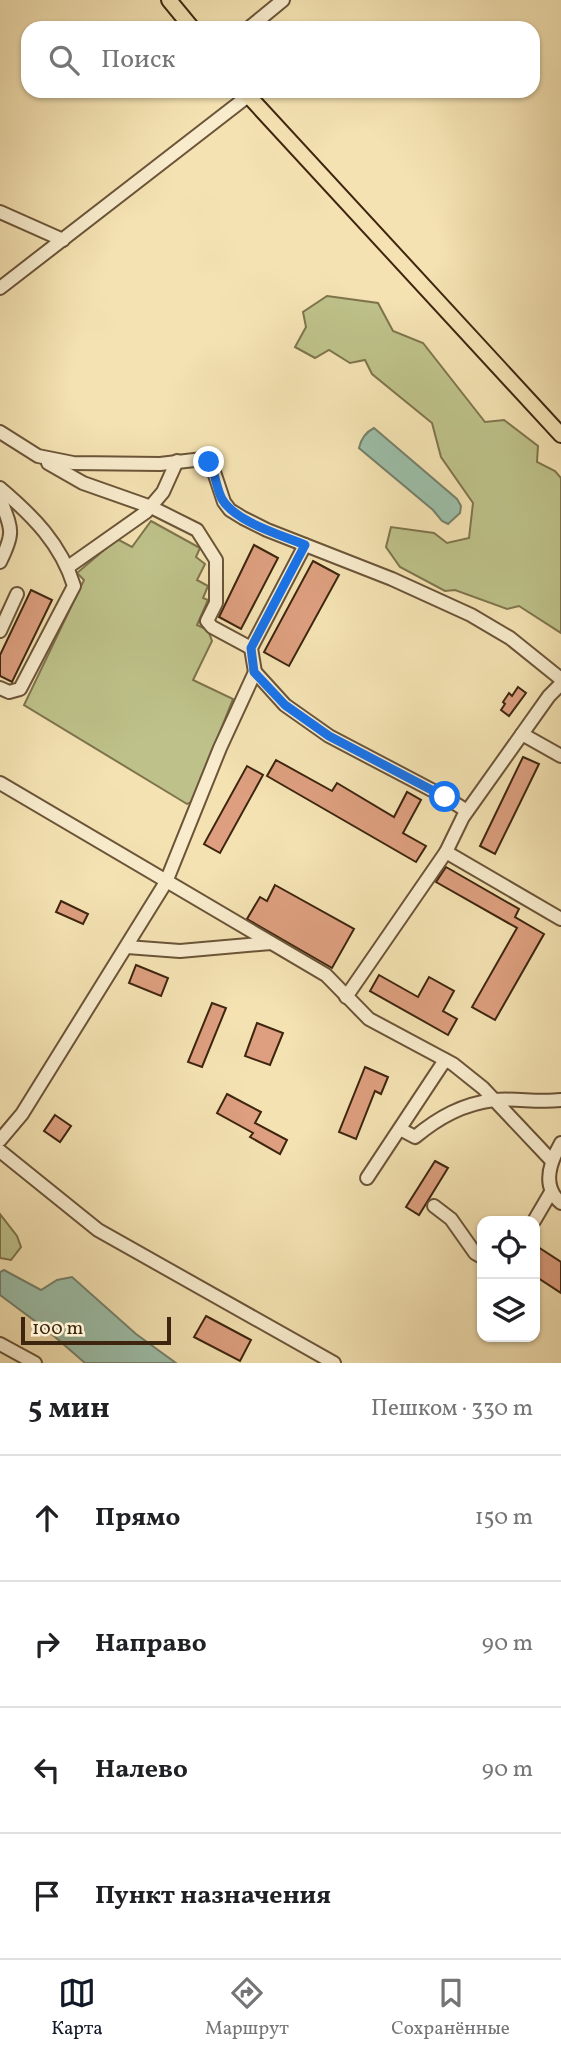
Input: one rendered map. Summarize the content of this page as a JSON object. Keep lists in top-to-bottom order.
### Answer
{
  "scale_bar": "100 m",
  "page": {
    "search": "Поиск",
    "scale": "100 m",
    "heading": ["5 мин", "Пешком · 330 m"],
    "list": [
      ["Прямо", "150 m"],
      ["Направо", "90 m"],
      ["Налево", "90 m"],
      "Пункт назначения"
    ],
    "nav": ["Карта", "Маршрут", "Сохранённые"]
  }
}
